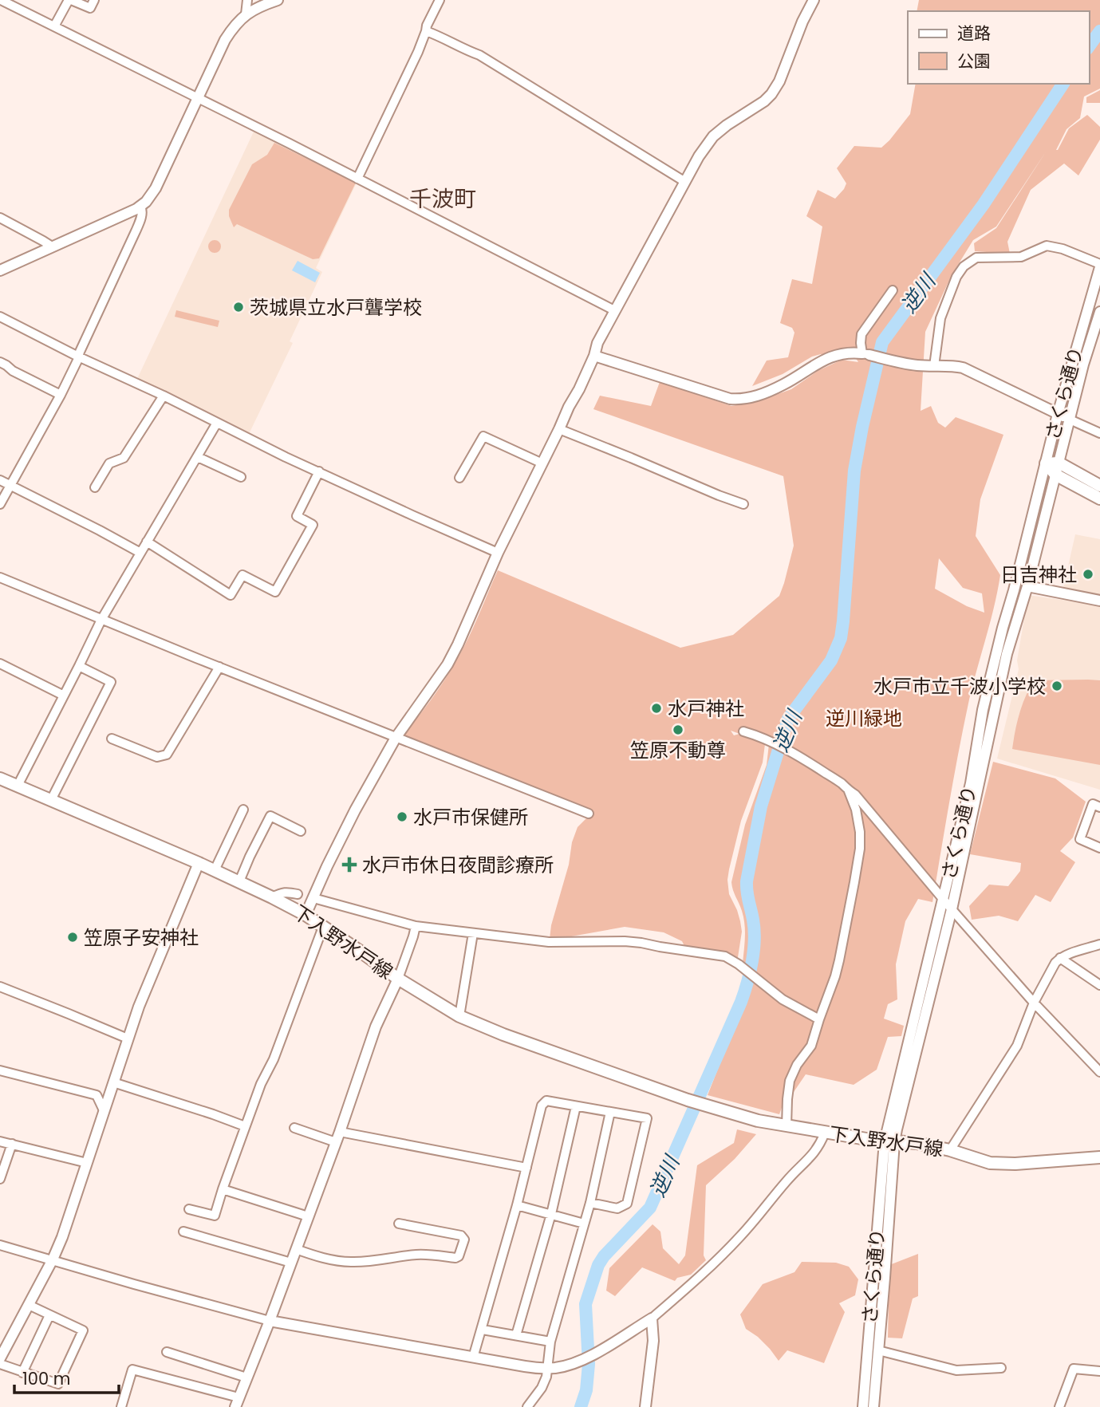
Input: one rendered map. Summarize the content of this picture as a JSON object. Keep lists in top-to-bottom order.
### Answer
{
  "streets": {
    "main road": ["下入野水戸線"],
    "street": ["さくら通り"]
  },
  "crossings": [
    ["さくら通り", "下入野水戸線"]
  ],
  "districts": ["千波町"],
  "water": ["逆川"],
  "parks": ["逆川緑地"],
  "places": {
    "other": [
      "茨城県立水戸聾学校",
      "日吉神社",
      "水戸市立千波小学校",
      "水戸神社",
      "笠原不動尊",
      "水戸市保健所",
      "笠原子安神社"
    ],
    "health": ["水戸市休日夜間診療所"]
  },
  "legend": ["道路", "公園"],
  "scale_bar": "100 m"
}
